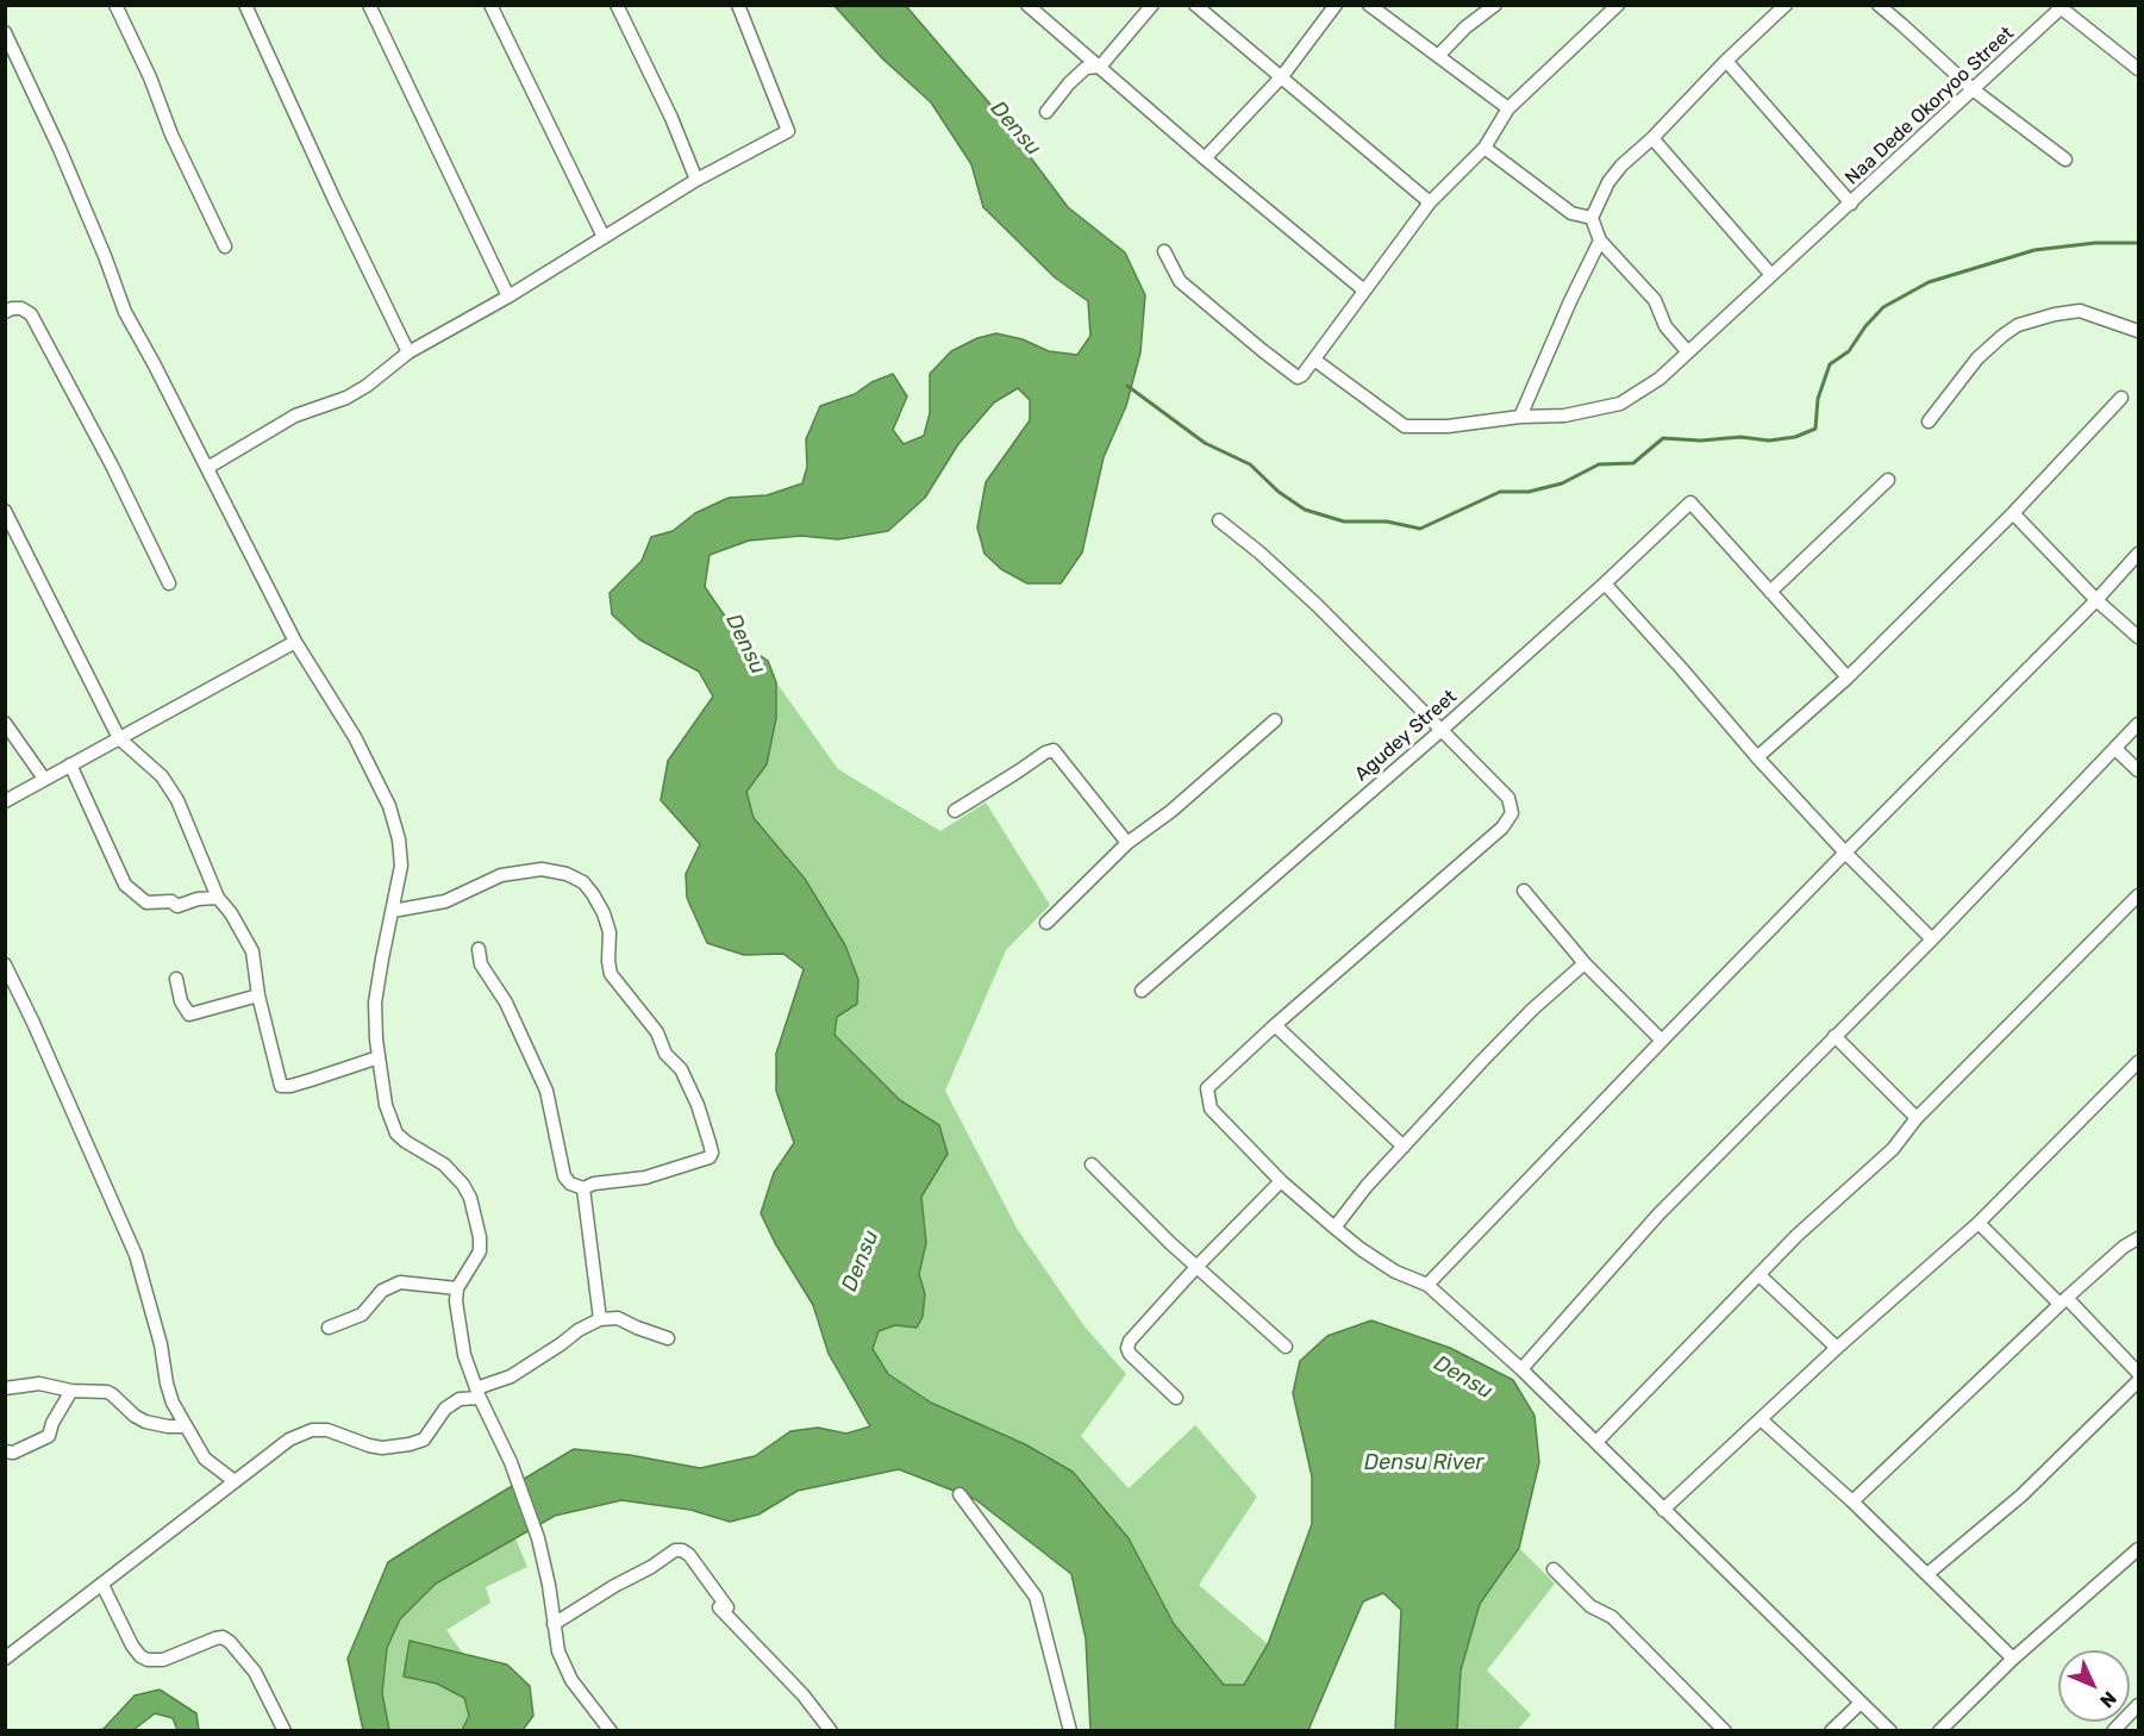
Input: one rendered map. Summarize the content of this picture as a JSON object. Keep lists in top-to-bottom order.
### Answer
{
  "streets": {
    "street": ["Naa Dede Okoryoo Street", "Agudey Street"]
  },
  "water": ["Densu", "Densu River"],
  "north": "bottom right"
}
